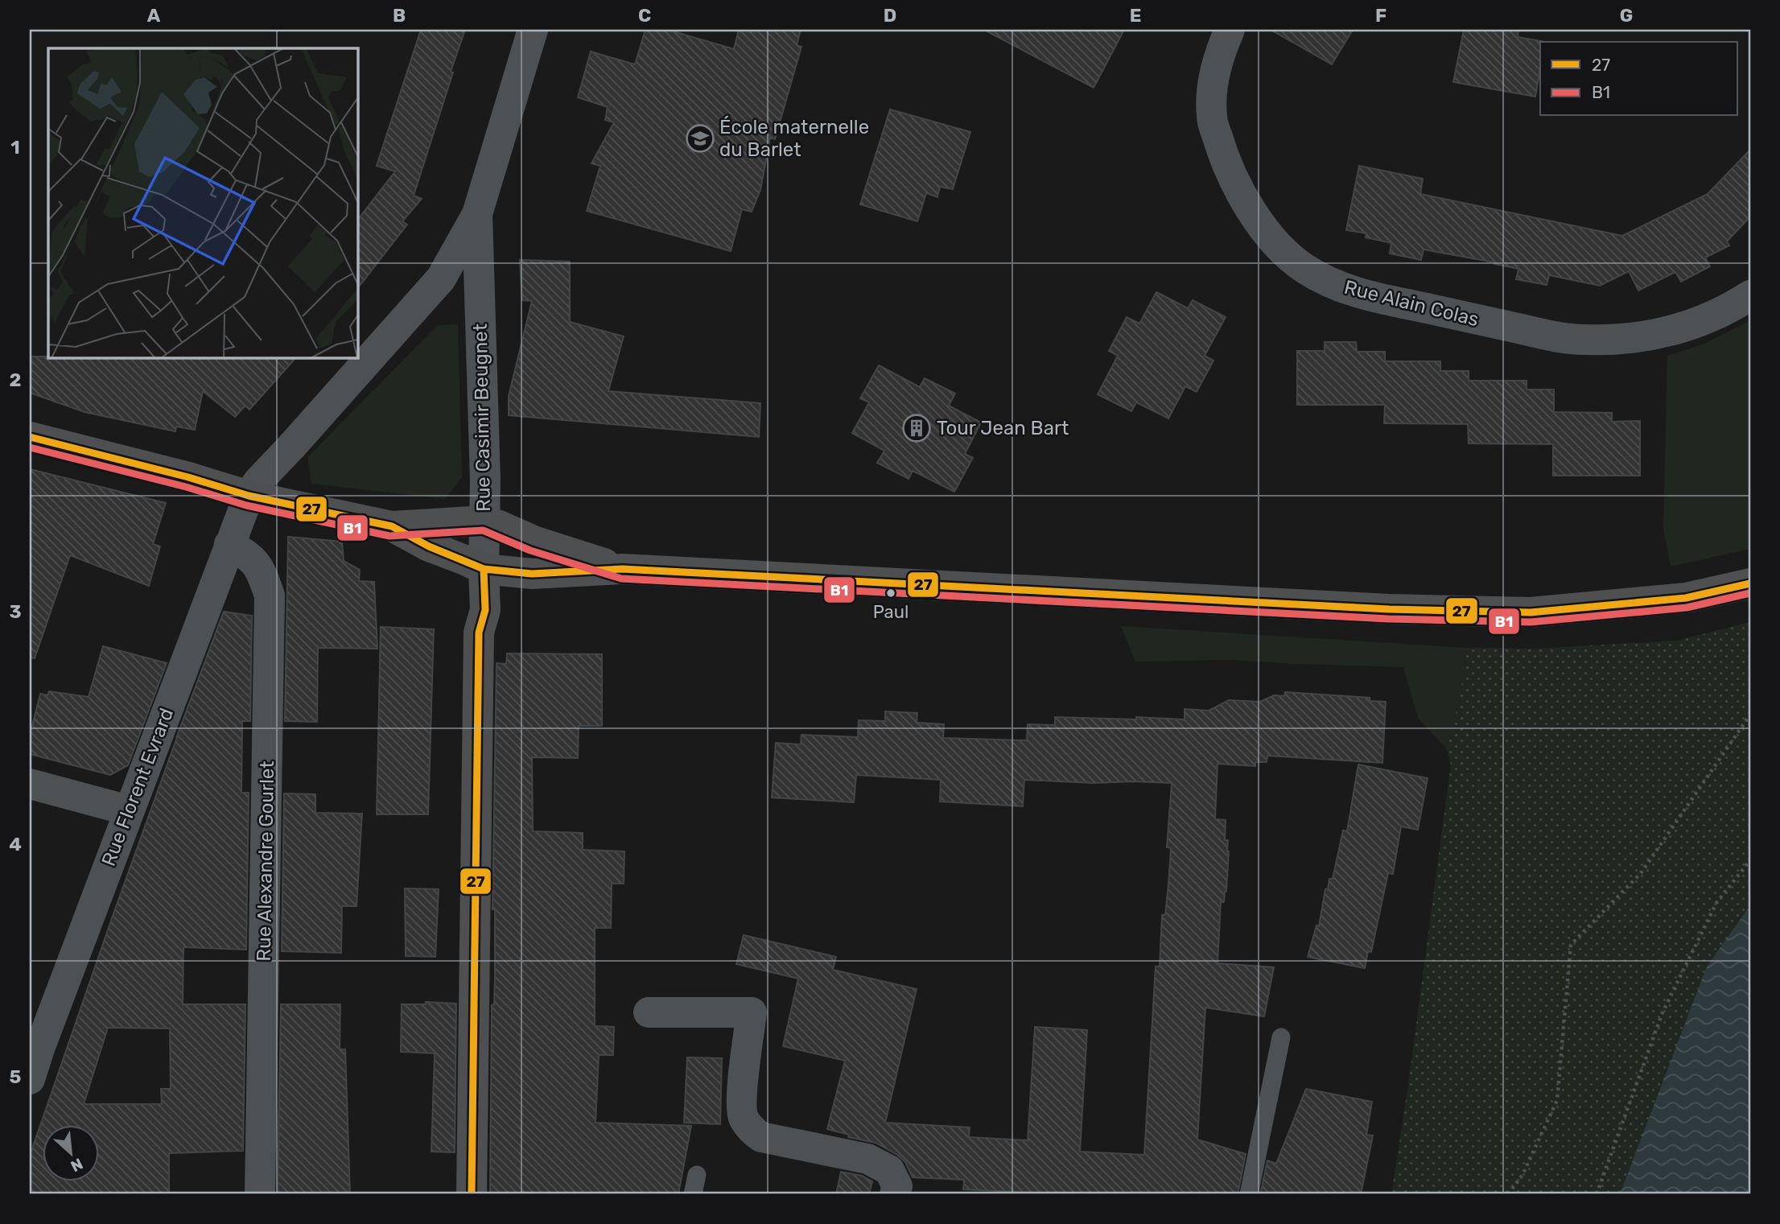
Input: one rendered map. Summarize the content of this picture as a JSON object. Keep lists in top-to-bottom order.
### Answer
{
  "streets": {
    "street": [
      "Rue Alain Colas",
      "Rue Casimir Beugnet",
      "Rue Florent Evrard",
      "Rue Alexandre Gourlet"
    ]
  },
  "crossings": [
    ["Rue Casimir Beugnet", "Rue Florent Evrard"],
    ["Rue Florent Evrard", "Rue Alexandre Gourlet"]
  ],
  "places": {
    "school or university": ["École maternelle du Barlet"],
    "building": ["Tour Jean Bart"],
    "other": ["Paul"]
  },
  "lines": ["transit line 27", "transit line B1"],
  "legend": ["27", "B1"],
  "north": "bottom right",
  "grid": {
    "columns": [
      "A",
      "B",
      "C",
      "D",
      "E",
      "F",
      "G"
    ],
    "rows": [
      "1",
      "2",
      "3",
      "4",
      "5"
    ]
  }
}
